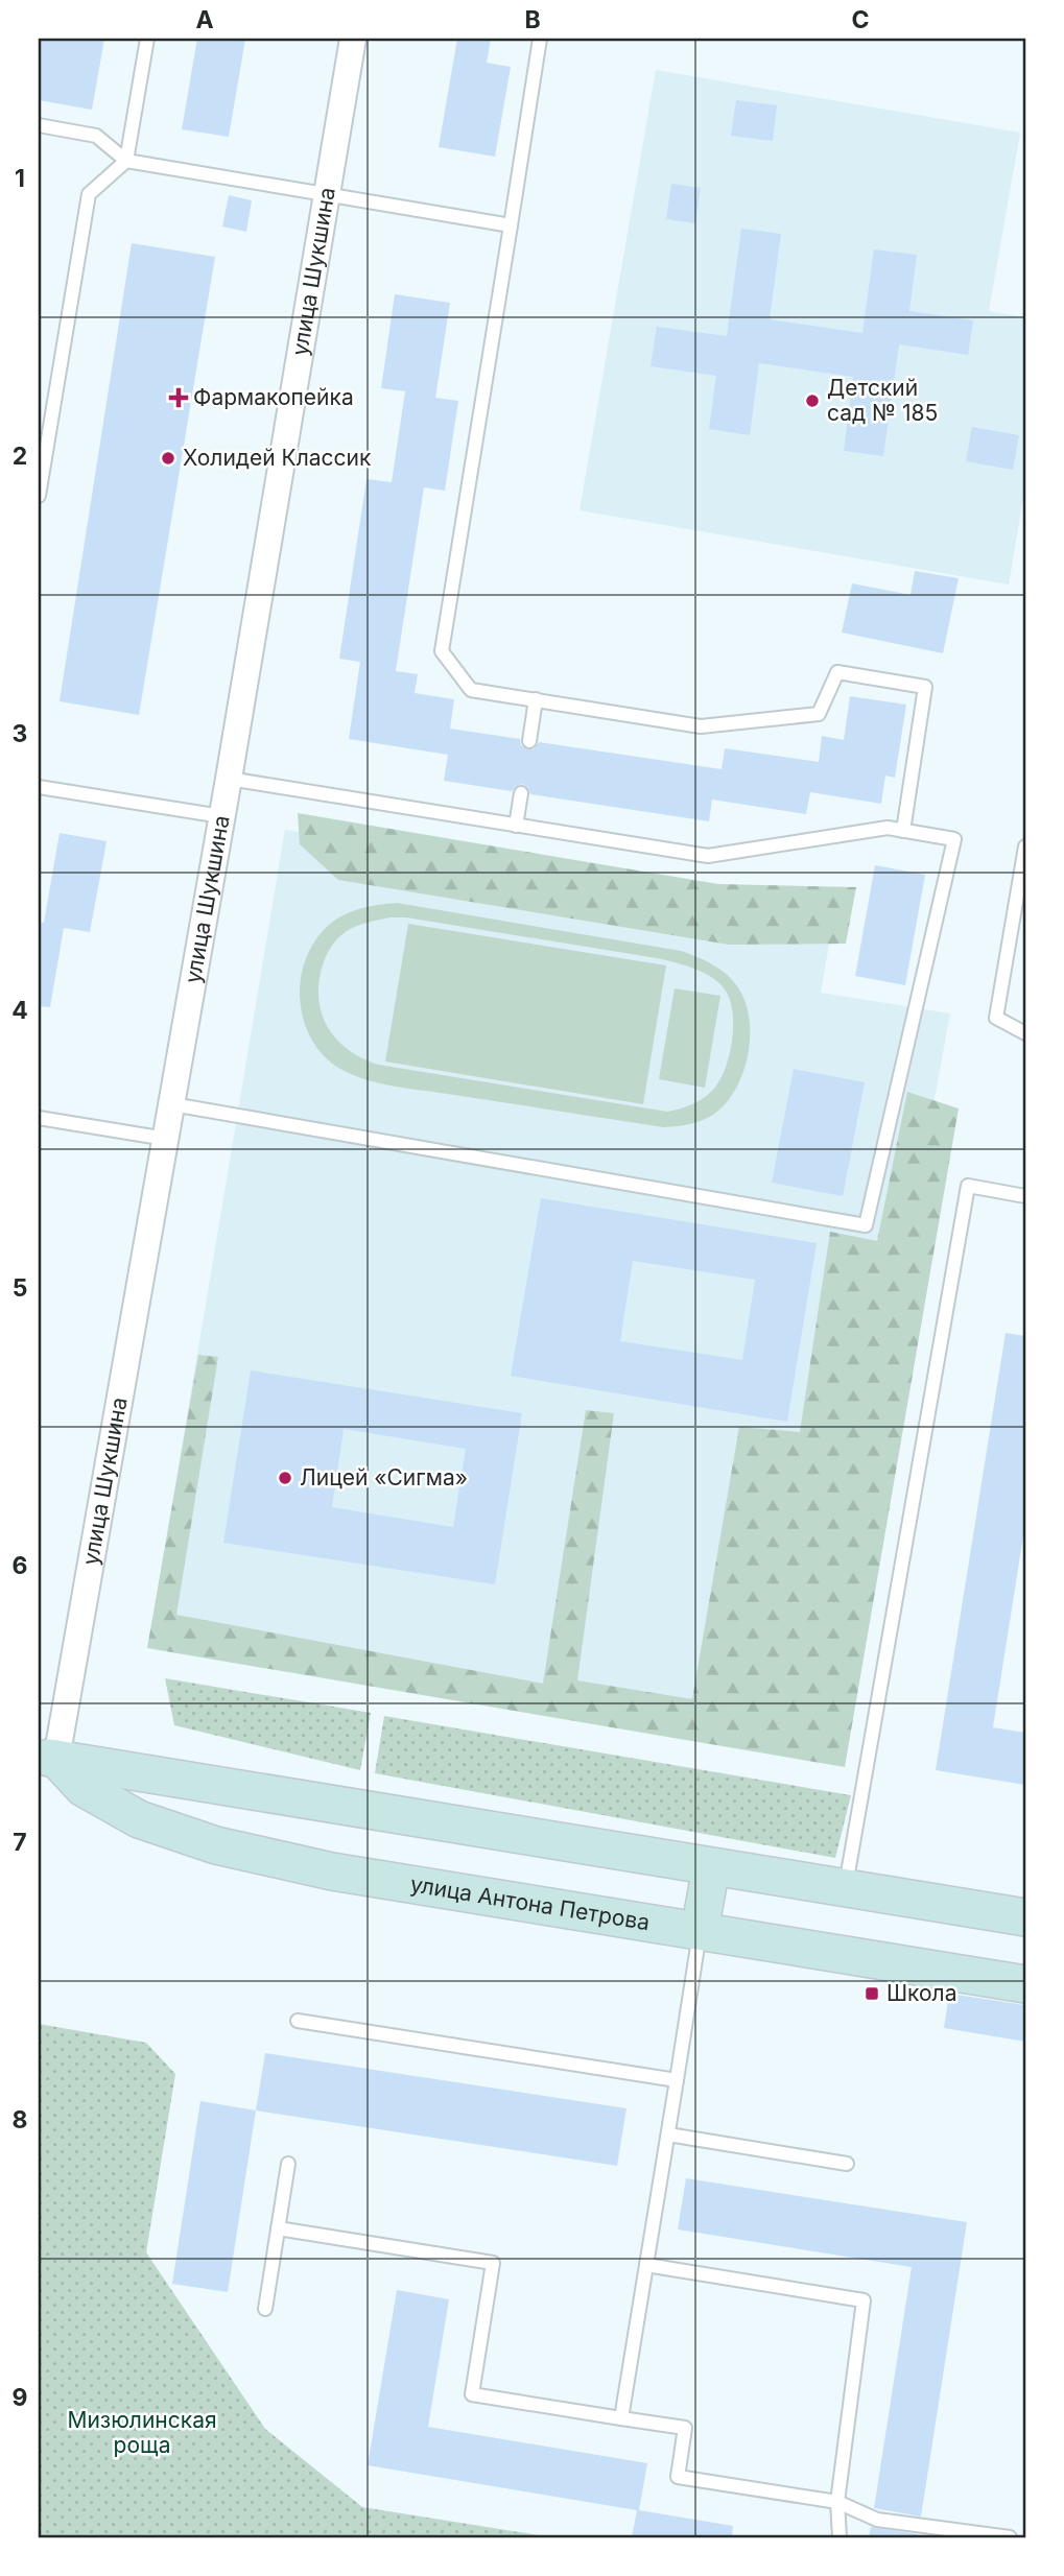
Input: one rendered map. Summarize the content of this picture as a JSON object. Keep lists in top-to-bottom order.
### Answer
{
  "streets": {
    "street": ["улица Шукшина", "улица Антона Петрова"]
  },
  "crossings": [
    ["улица Шукшина", "улица Антона Петрова"]
  ],
  "parks": ["Мизюлинская роща"],
  "places": {
    "health": ["Фармакопейка"],
    "other": ["Детский сад № 185", "Холидей Классик", "Лицей «Сигма»"],
    "transit": ["Школа"]
  },
  "grid": {
    "columns": ["A", "B", "C"],
    "rows": [
      "1",
      "2",
      "3",
      "4",
      "5",
      "6",
      "7",
      "8",
      "9"
    ]
  }
}
